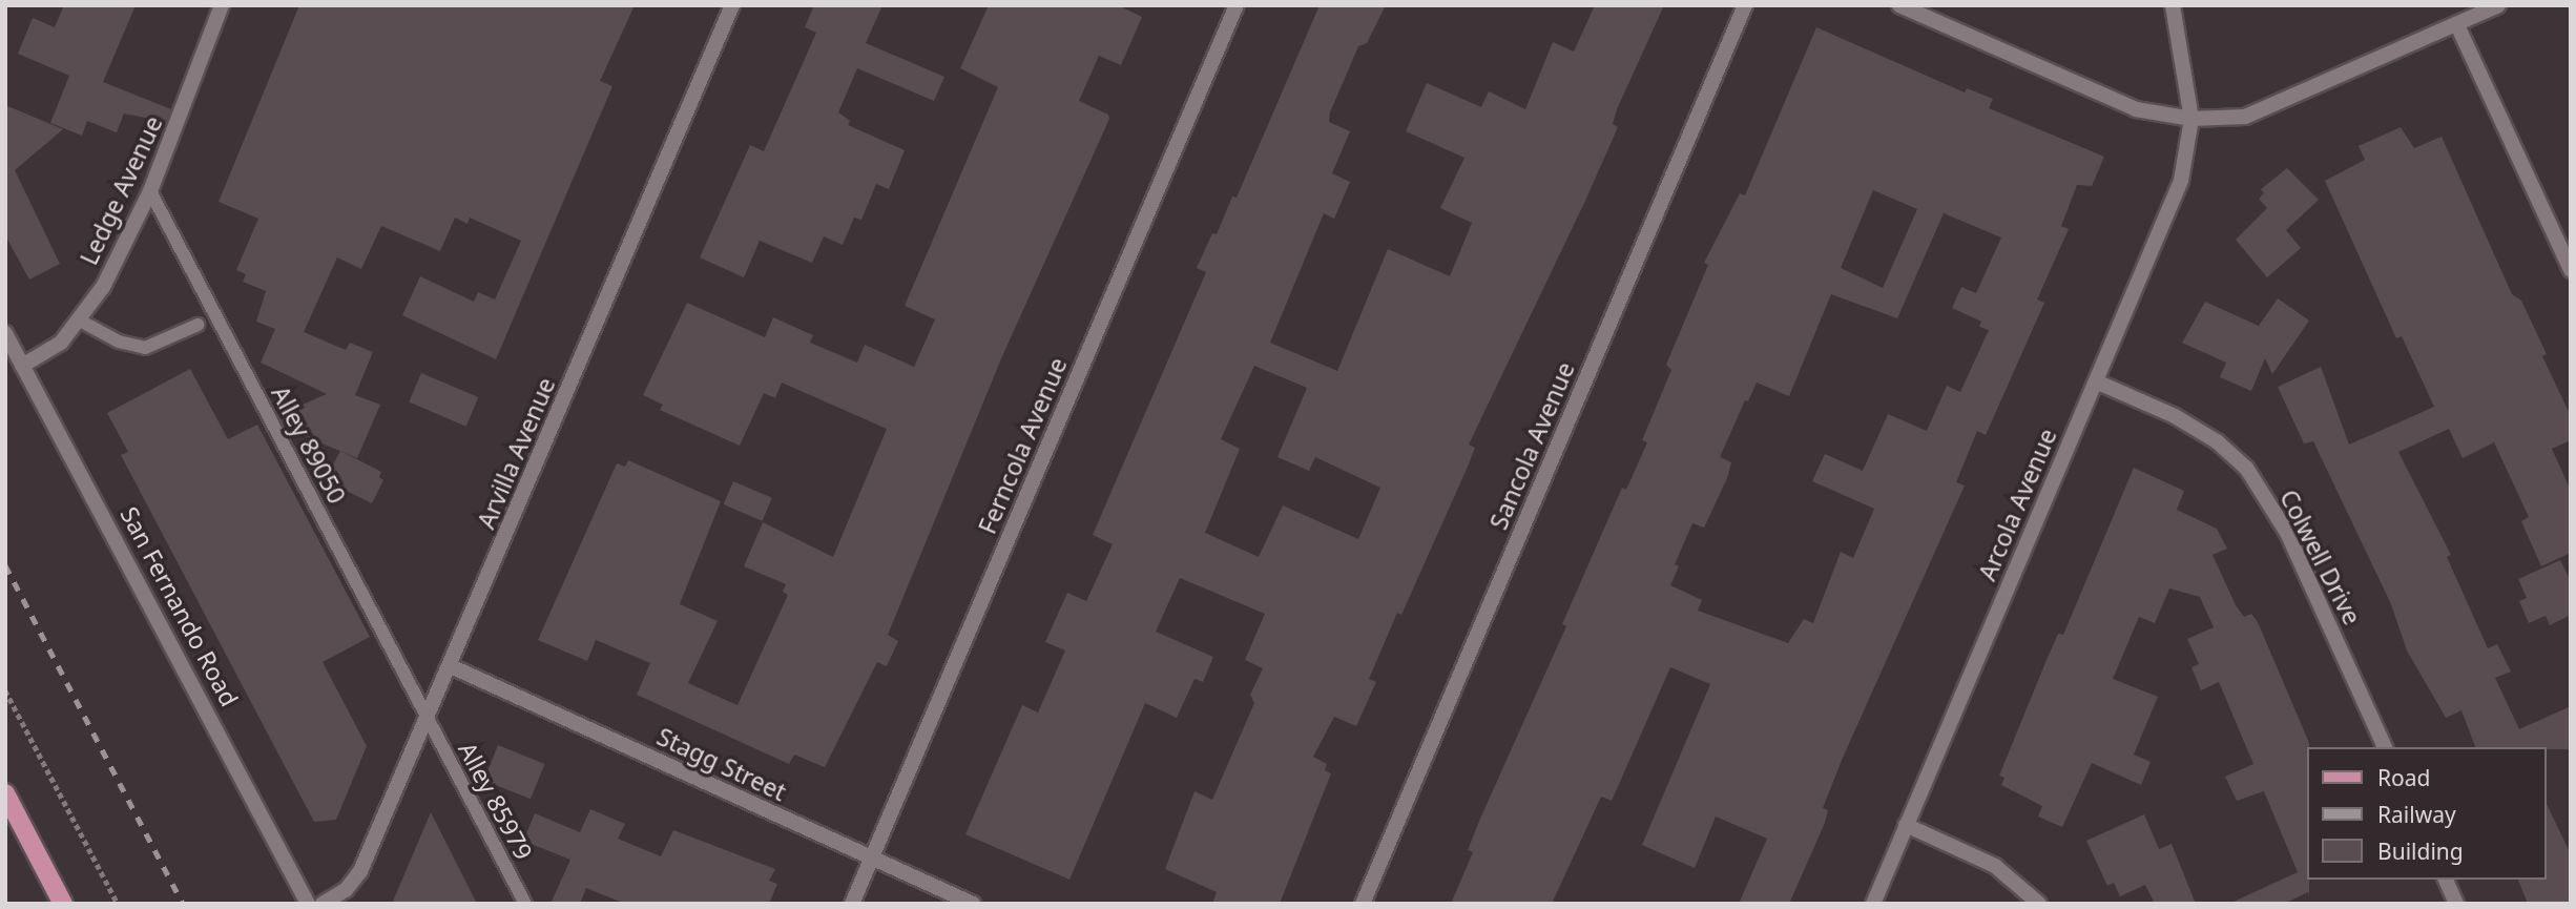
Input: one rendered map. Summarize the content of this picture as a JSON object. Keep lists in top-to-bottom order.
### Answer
{
  "streets": {
    "street": [
      "Ledge Avenue",
      "Ferncola Avenue",
      "Sancola Avenue",
      "Arvilla Avenue",
      "Arcola Avenue",
      "Colwell Drive",
      "San Fernando Road",
      "Stagg Street"
    ],
    "lane": ["Alley 89050", "Alley 85979"]
  },
  "crossings": [
    ["Ledge Avenue", "Alley 89050"],
    ["Ledge Avenue", "San Fernando Road"],
    ["Alley 89050", "Arvilla Avenue"],
    ["Alley 89050", "Alley 85979"],
    ["Ferncola Avenue", "Stagg Street"],
    ["Arvilla Avenue", "Stagg Street"],
    ["Arvilla Avenue", "Alley 85979"],
    ["Arcola Avenue", "Colwell Drive"]
  ],
  "legend": ["Road", "Railway", "Building"]
}
